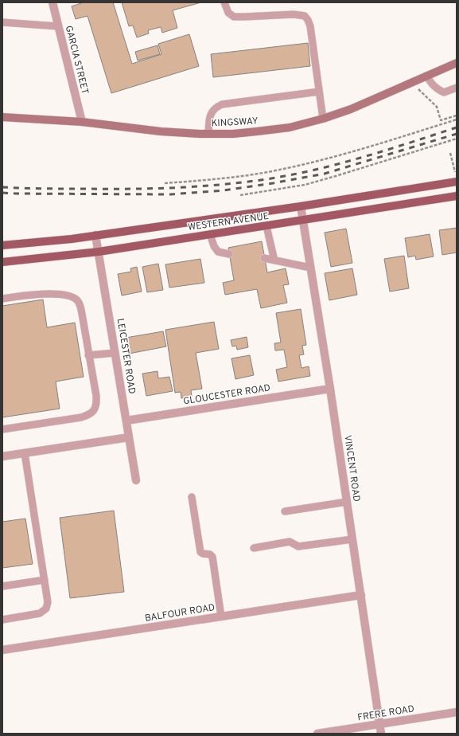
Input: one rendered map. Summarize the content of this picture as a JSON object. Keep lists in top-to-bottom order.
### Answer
{
  "streets": {
    "main road": ["KINGSWAY", "WESTERN AVENUE"],
    "street": [
      "GARCIA STREET",
      "LEICESTER ROAD",
      "GLOUCESTER ROAD",
      "VINCENT ROAD",
      "BALFOUR ROAD",
      "FRERE ROAD"
    ]
  },
  "crossings": [
    ["GARCIA STREET", "KINGSWAY"],
    ["WESTERN AVENUE", "LEICESTER ROAD"],
    ["WESTERN AVENUE", "VINCENT ROAD"],
    ["LEICESTER ROAD", "GLOUCESTER ROAD"],
    ["GLOUCESTER ROAD", "VINCENT ROAD"],
    ["VINCENT ROAD", "BALFOUR ROAD"],
    ["VINCENT ROAD", "FRERE ROAD"]
  ]
}
